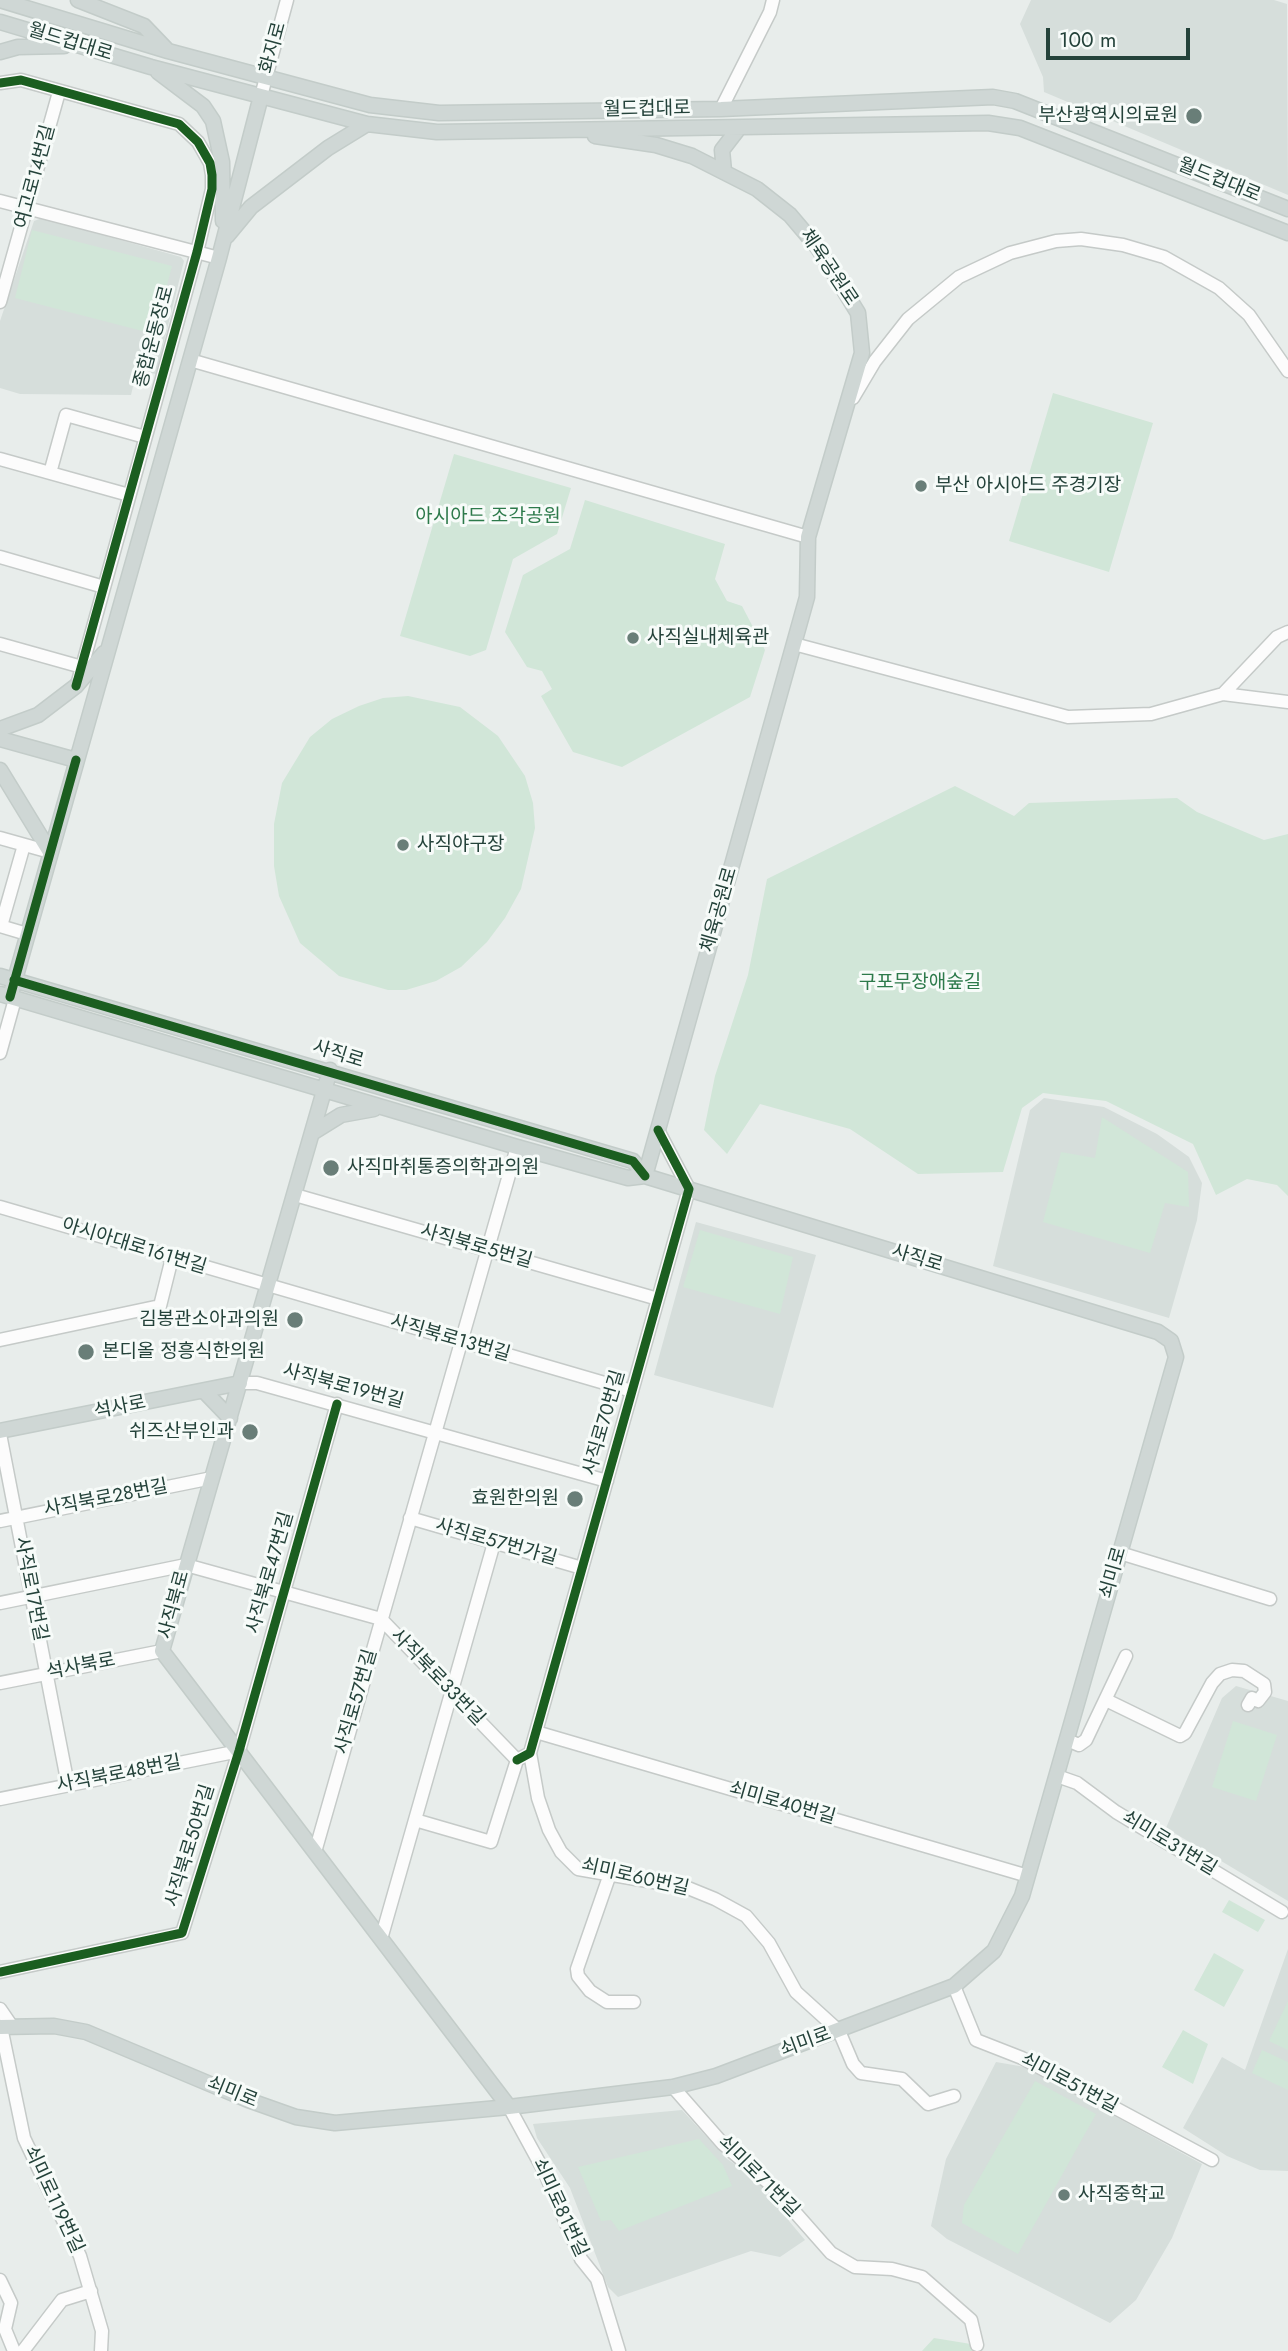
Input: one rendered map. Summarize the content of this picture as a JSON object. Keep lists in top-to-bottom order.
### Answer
{
  "streets": {
    "main road": [
      "월드컵대로",
      "체육공원로",
      "종합운동장로",
      "사직로",
      "석사로",
      "쇠미로",
      "사직북로"
    ],
    "street": [
      "화지로",
      "여고로14번길",
      "아시아대로161번길",
      "사직북로5번길",
      "사직북로13번길",
      "사직북로19번길",
      "사직로70번길",
      "사직북로28번길",
      "사직로57번가길",
      "사직북로47번길",
      "사직로17번길",
      "석사북로",
      "사직북로33번길",
      "사직로57번길",
      "사직북로48번길",
      "쇠미로40번길",
      "쇠미로31번길",
      "사직북로50번길",
      "쇠미로60번길",
      "쇠미로51번길",
      "쇠미로71번길",
      "쇠미로119번길",
      "쇠미로81번길"
    ]
  },
  "crossings": [
    ["월드컵대로", "화지로"],
    ["월드컵대로", "체육공원로"],
    ["월드컵대로", "종합운동장로"],
    ["화지로", "종합운동장로"],
    ["여고로14번길", "종합운동장로"],
    ["체육공원로", "사직로"],
    ["종합운동장로", "사직로"],
    ["사직로", "사직로70번길"],
    ["사직로", "쇠미로"],
    ["사직로", "사직북로"],
    ["사직로", "사직로57번길"],
    ["아시아대로161번길", "사직북로13번길"],
    ["아시아대로161번길", "사직북로"],
    ["사직북로5번길", "사직로70번길"],
    ["사직북로5번길", "사직북로"],
    ["사직북로5번길", "사직로57번길"],
    ["사직북로13번길", "사직로70번길"],
    ["사직북로13번길", "사직북로"],
    ["사직북로13번길", "사직로57번길"],
    ["사직북로19번길", "석사로"],
    ["사직북로19번길", "사직로70번길"],
    ["사직북로19번길", "사직북로47번길"],
    ["사직북로19번길", "사직북로"],
    ["사직북로19번길", "사직로57번길"],
    ["석사로", "사직로17번길"],
    ["석사로", "사직북로"],
    ["사직로70번길", "사직로57번가길"],
    ["사직로70번길", "쇠미로40번길"],
    ["사직로70번길", "쇠미로60번길"],
    ["사직북로28번길", "사직로17번길"],
    ["사직북로28번길", "사직북로"],
    ["사직로57번가길", "사직로57번길"],
    ["사직북로47번길", "사직북로"],
    ["사직북로47번길", "사직북로33번길"],
    ["사직북로47번길", "사직북로48번길"],
    ["사직북로47번길", "사직북로50번길"],
    ["쇠미로", "사직북로"],
    ["쇠미로", "쇠미로40번길"],
    ["쇠미로", "쇠미로31번길"],
    ["쇠미로", "쇠미로60번길"],
    ["쇠미로", "쇠미로51번길"],
    ["쇠미로", "쇠미로71번길"],
    ["쇠미로", "쇠미로119번길"],
    ["쇠미로", "쇠미로81번길"],
    ["사직로17번길", "석사북로"],
    ["사직로17번길", "사직북로48번길"],
    ["사직북로", "석사북로"],
    ["사직북로", "사직북로33번길"],
    ["사직북로", "사직로57번길"],
    ["사직북로", "사직북로48번길"],
    ["사직북로", "사직북로50번길"],
    ["사직북로", "쇠미로81번길"],
    ["사직북로33번길", "사직로57번길"],
    ["사직북로48번길", "사직북로50번길"]
  ],
  "parks": ["아시아드 조각공원", "구포무장애숲길"],
  "places": [
    "부산광역시의료원",
    "부산 아시아드 주경기장",
    "사직실내체육관",
    "사직야구장",
    "사직마취통증의학과의원",
    "김봉관소아과의원",
    "본디올 정흥식한의원",
    "쉬즈산부인과",
    "효원한의원",
    "사직중학교"
  ],
  "scale_bar": "100 m"
}
